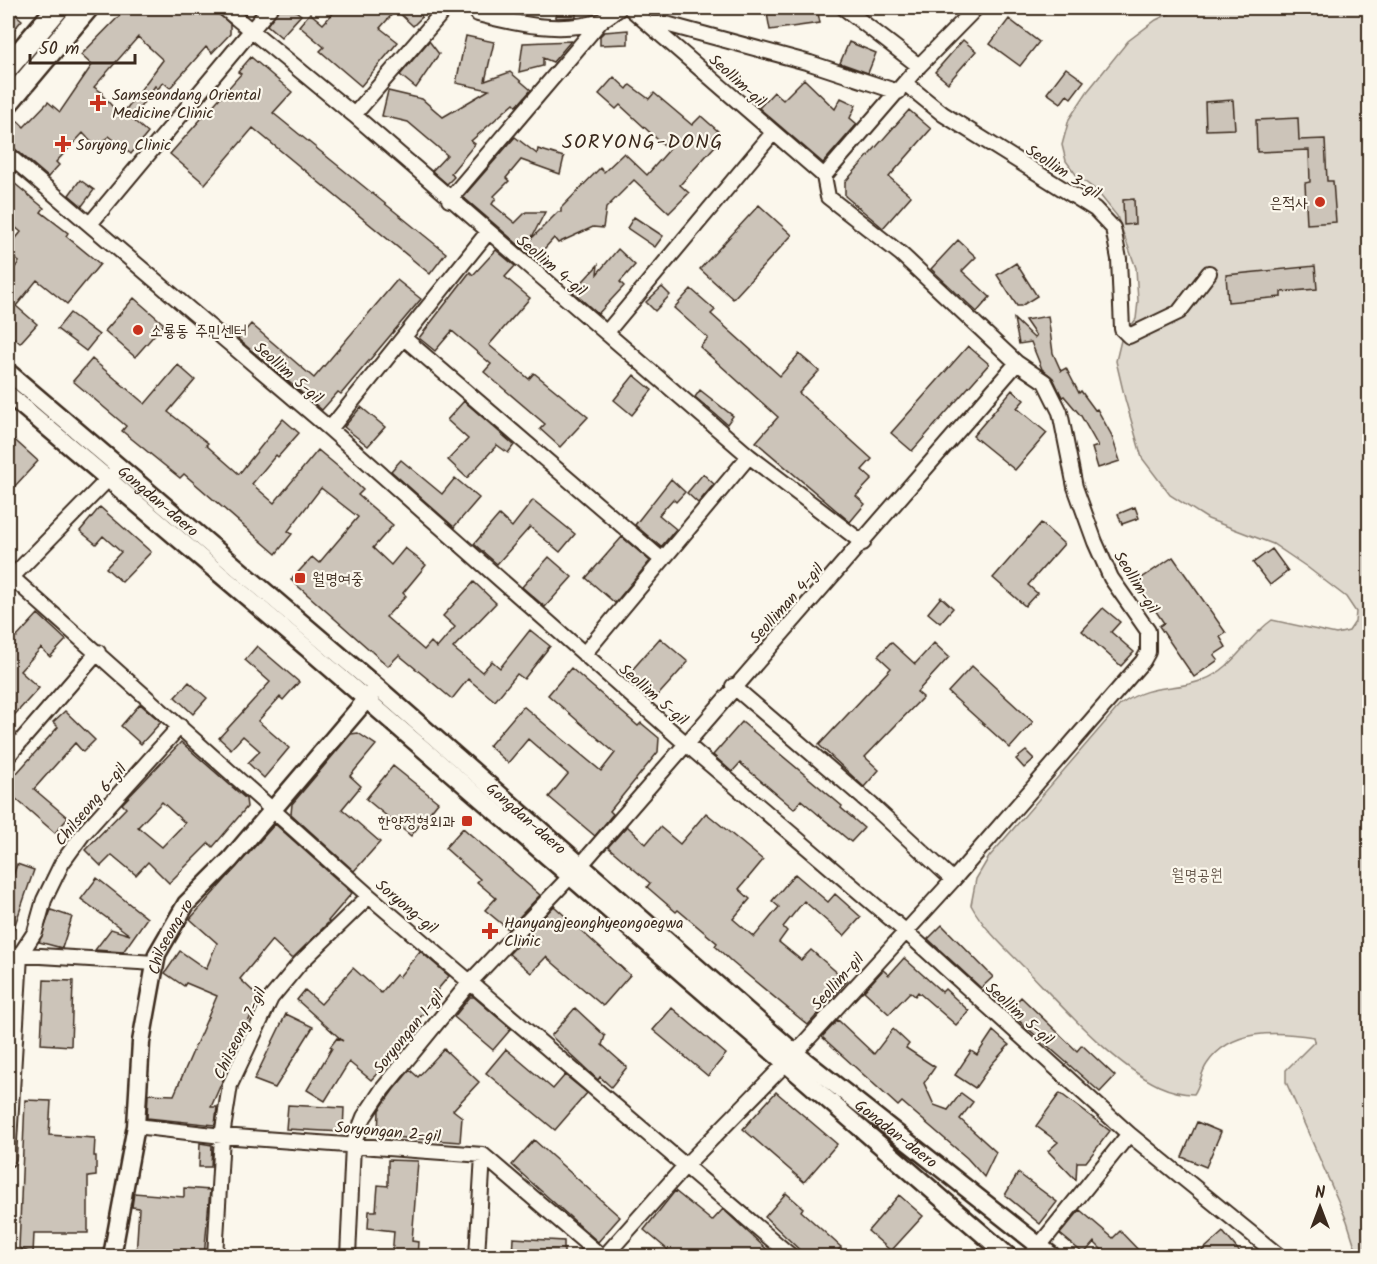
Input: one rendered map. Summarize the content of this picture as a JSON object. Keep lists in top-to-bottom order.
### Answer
{
  "streets": {
    "street": [
      "Seollim-gil",
      "Seollim 3-gil",
      "Seollim 4-gil",
      "Seollim 5-gil",
      "Gongdan-daero",
      "Seolliman 4-gil",
      "Chilseong 6-gil",
      "Soryong-gil",
      "Chilseong-ro",
      "Soryongan 1-gil",
      "Chilseong 7-gil",
      "Soryongan 2-gil"
    ]
  },
  "crossings": [
    ["Seollim-gil", "Seollim 3-gil"],
    ["Seollim-gil", "Seollim 5-gil"],
    ["Seollim-gil", "Gongdan-daero"],
    ["Seollim-gil", "Seolliman 4-gil"],
    ["Seollim-gil", "Soryong-gil"],
    ["Seollim 4-gil", "Seolliman 4-gil"],
    ["Seollim 5-gil", "Seolliman 4-gil"],
    ["Gongdan-daero", "Seolliman 4-gil"],
    ["Gongdan-daero", "Chilseong-ro"],
    ["Gongdan-daero", "Soryongan 1-gil"],
    ["Seolliman 4-gil", "Soryongan 1-gil"],
    ["Chilseong 6-gil", "Soryong-gil"],
    ["Soryong-gil", "Chilseong-ro"],
    ["Soryong-gil", "Soryongan 1-gil"],
    ["Soryong-gil", "Chilseong 7-gil"],
    ["Chilseong-ro", "Soryongan 2-gil"],
    ["Soryongan 1-gil", "Soryongan 2-gil"],
    ["Chilseong 7-gil", "Soryongan 2-gil"]
  ],
  "districts": ["SORYONG-DONG"],
  "parks": ["월명공원"],
  "places": {
    "health": ["Samseondang Oriental Medicine Clinic", "Soryong Clinic", "Hanyangjeonghyeongoegwa Clinic"],
    "other": ["은적사", "소룡동 주민센터"],
    "transit": ["월명여중", "한양정형외과"]
  },
  "scale_bar": "50 m",
  "north": "top"
}
